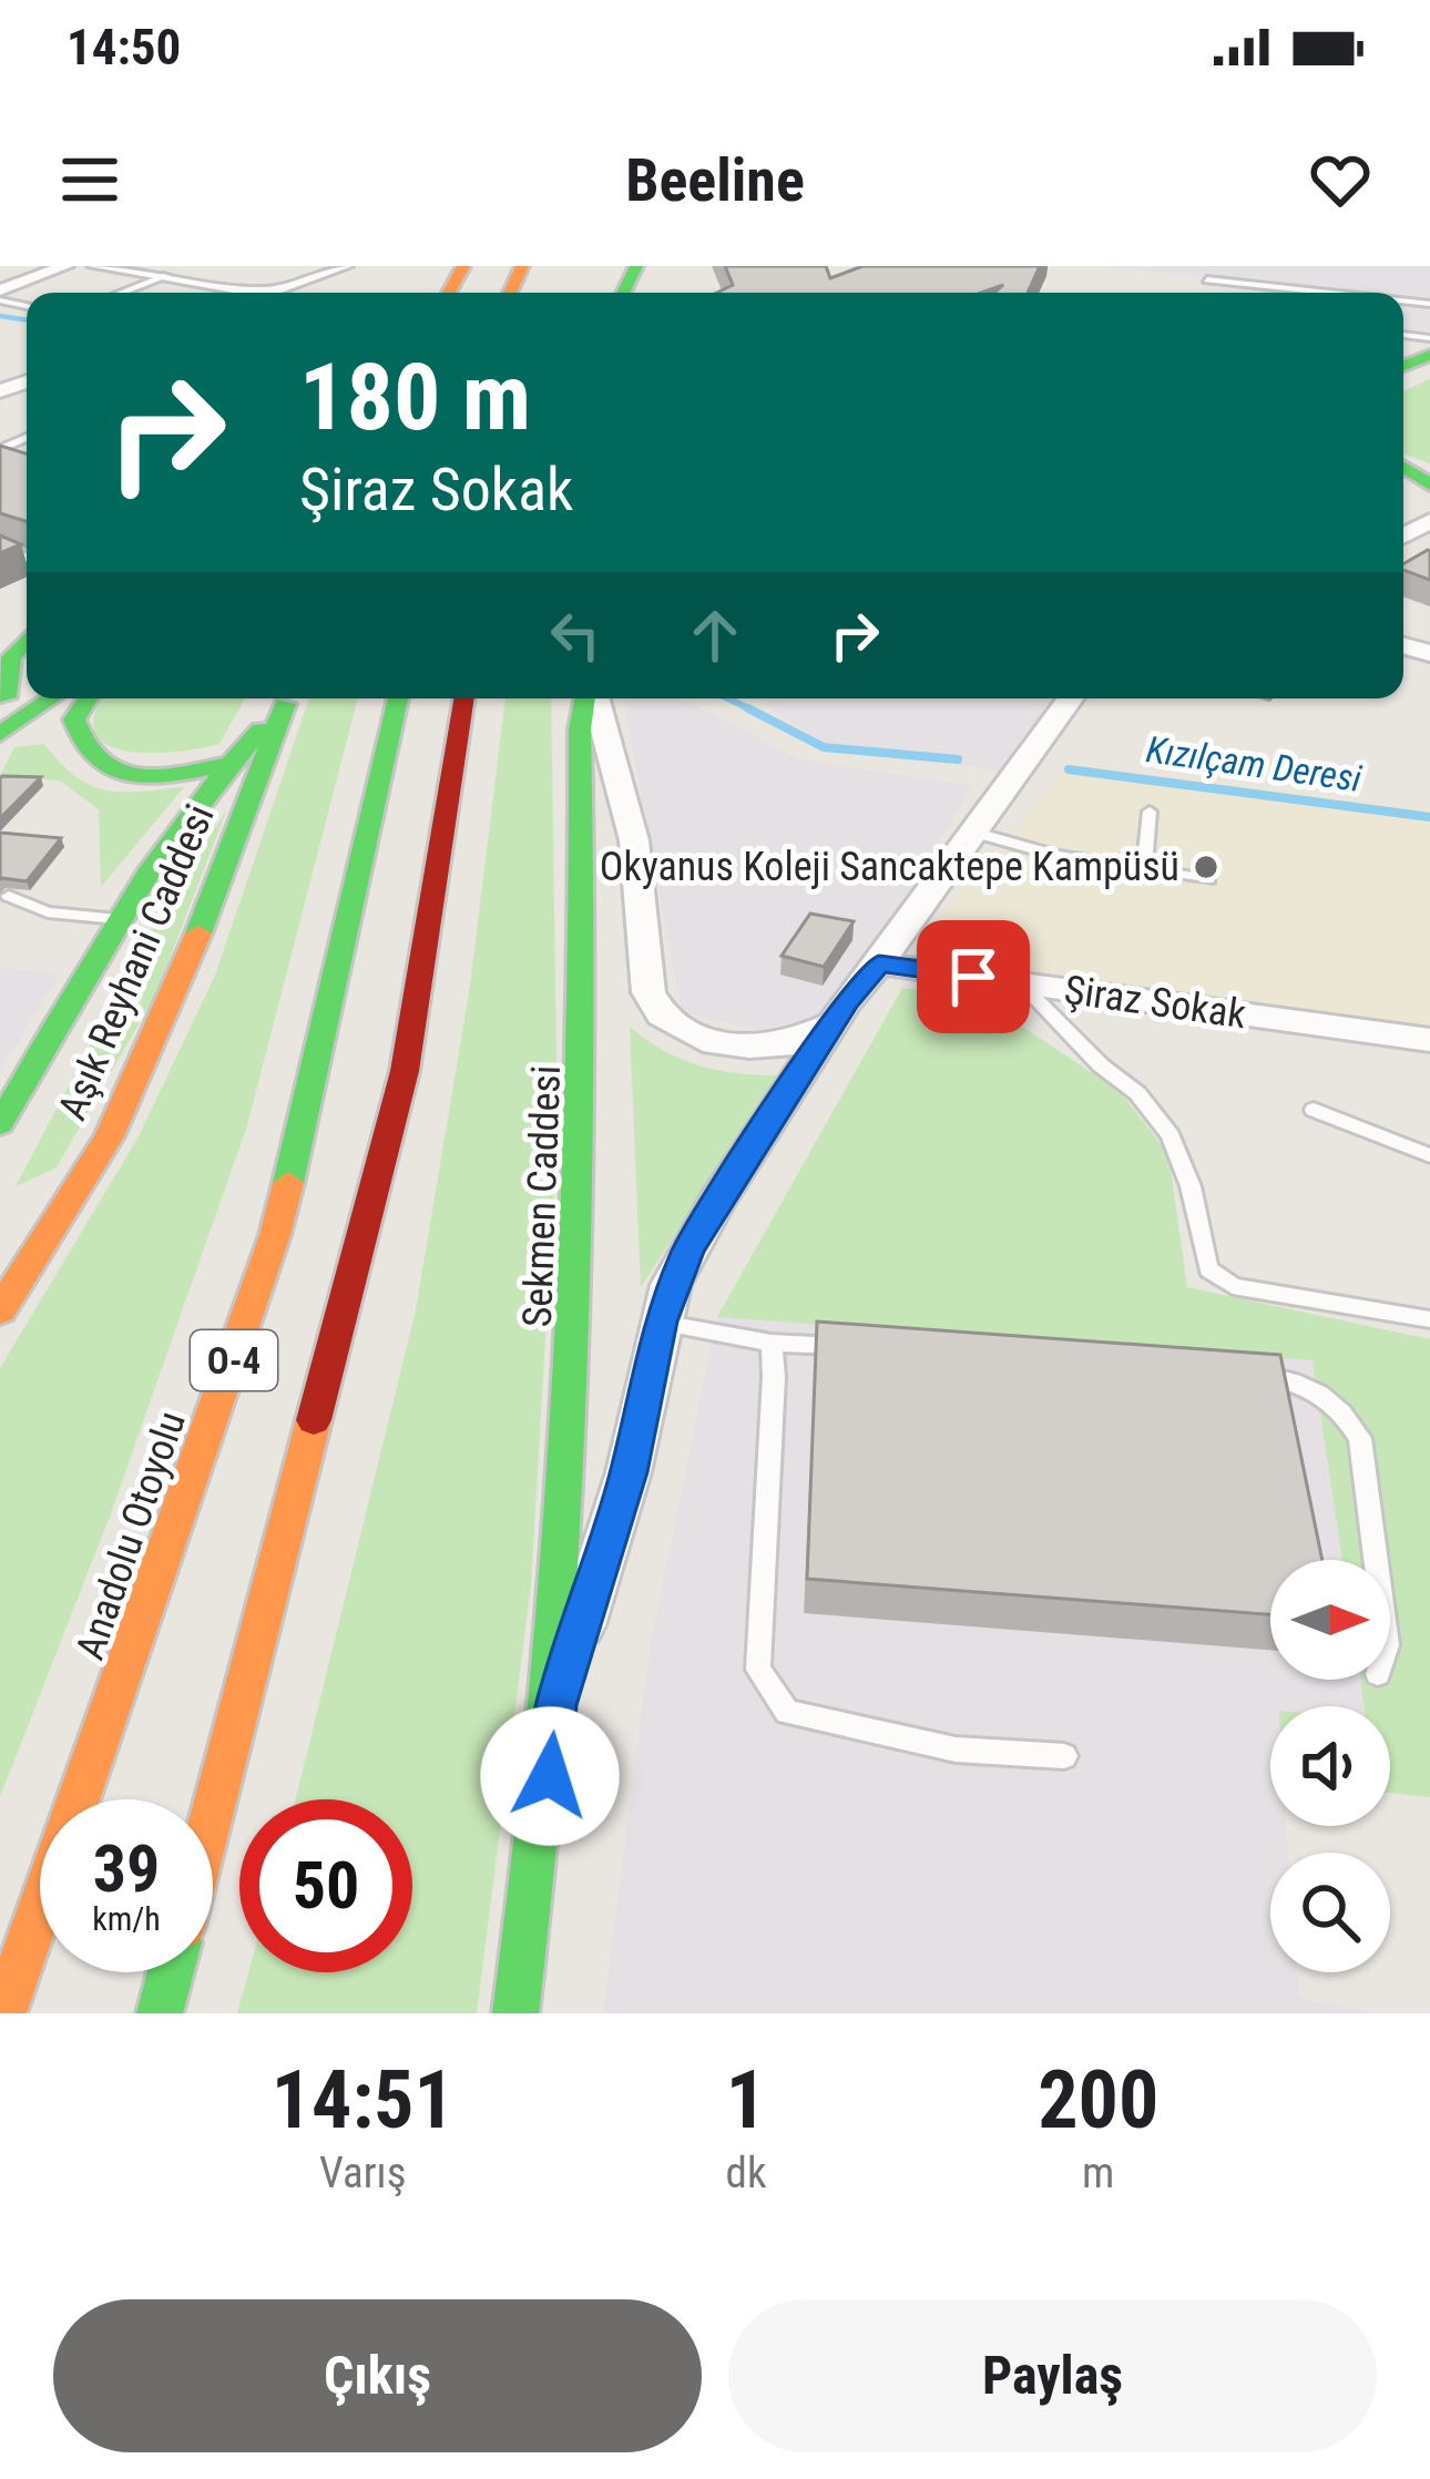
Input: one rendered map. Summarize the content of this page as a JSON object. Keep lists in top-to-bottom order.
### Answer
{
  "streets": {
    "main road": [
      "Aşık Reyhani Caddesi",
      "Sekmen Caddesi",
      "O-4",
      "Anadolu Otoyolu"
    ],
    "street": ["Şiraz Sokak"]
  },
  "water": ["Kızılçam Deresi"],
  "places": ["Okyanus Koleji Sancaktepe Kampüsü"],
  "north": "right",
  "page": {
    "status": "14:50",
    "header": "Beeline",
    "turn": ["180 m", "Şiraz Sokak"],
    "speed": "39 km/h",
    "limit": "50",
    "eta": [
      "14:51",
      "Varış",
      "1",
      "dk",
      "200",
      "m"
    ],
    "buttons": ["Çıkış", "Paylaş"]
  }
}
